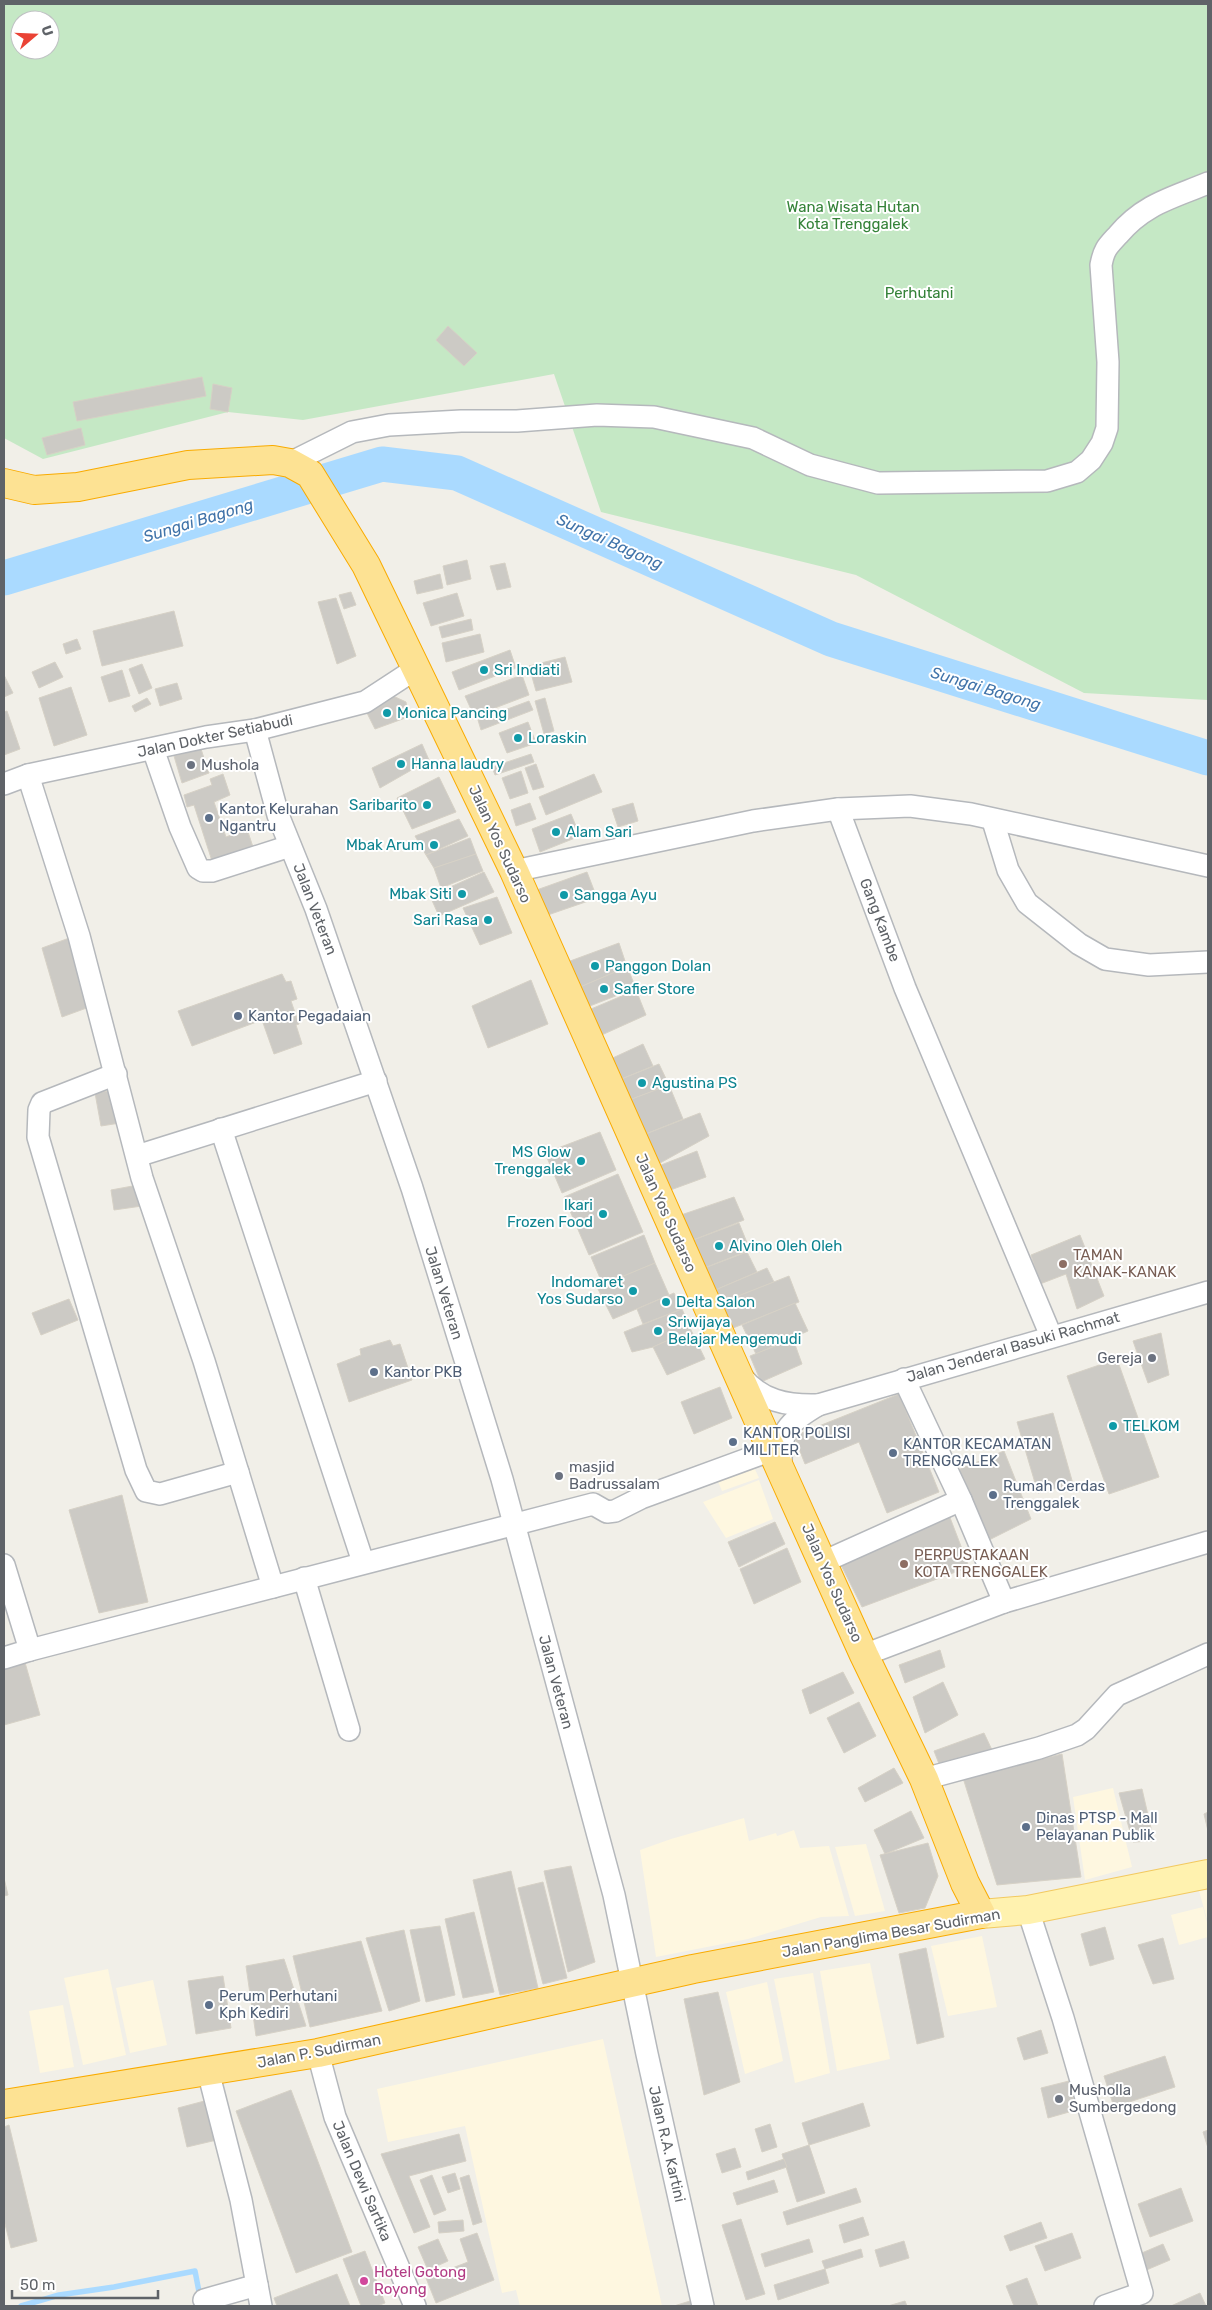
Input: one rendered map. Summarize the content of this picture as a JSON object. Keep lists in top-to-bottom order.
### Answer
{
  "streets": {
    "highway": ["Jalan Yos Sudarso", "Jalan Panglima Besar Sudirman", "Jalan P. Sudirman"],
    "street": [
      "Jalan Dokter Setiabudi",
      "Jalan Veteran",
      "Gang Kambe",
      "Jalan Jenderal Basuki Rachmat",
      "Jalan R.A. Kartini",
      "Jalan Dewi Sartika"
    ]
  },
  "crossings": [
    ["Jalan Dokter Setiabudi", "Jalan Yos Sudarso"],
    ["Jalan Dokter Setiabudi", "Jalan Veteran"],
    ["Jalan Yos Sudarso", "Jalan Panglima Besar Sudirman"],
    ["Jalan Veteran", "Jalan Panglima Besar Sudirman"],
    ["Jalan Veteran", "Jalan P. Sudirman"],
    ["Jalan Veteran", "Jalan R.A. Kartini"],
    ["Gang Kambe", "Jalan Jenderal Basuki Rachmat"],
    ["Jalan Panglima Besar Sudirman", "Jalan P. Sudirman"],
    ["Jalan Panglima Besar Sudirman", "Jalan R.A. Kartini"],
    ["Jalan P. Sudirman", "Jalan R.A. Kartini"],
    ["Jalan P. Sudirman", "Jalan Dewi Sartika"]
  ],
  "water": ["Sungai Bagong"],
  "parks": ["Wana Wisata Hutan Kota Trenggalek", "Perhutani"],
  "places": [
    "Sri Indiati",
    "Monica Pancing",
    "Loraskin",
    "Hanna laudry",
    "Mushola",
    "Saribarito",
    "Kantor Kelurahan Ngantru",
    "Alam Sari",
    "Mbak Arum",
    "Mbak Siti",
    "Sangga Ayu",
    "Sari Rasa",
    "Panggon Dolan",
    "Safier Store",
    "Kantor Pegadaian",
    "Agustina PS",
    "MS Glow Trenggalek",
    "Ikari Frozen Food",
    "Alvino Oleh Oleh",
    "TAMAN KANAK-KANAK",
    "Indomaret Yos Sudarso",
    "Delta Salon",
    "Sriwijaya Belajar Mengemudi",
    "Gereja",
    "Kantor PKB",
    "TELKOM",
    "KANTOR POLISI MILITER",
    "KANTOR KECAMATAN TRENGGALEK",
    "masjid Badrussalam",
    "Rumah Cerdas Trenggalek",
    "PERPUSTAKAAN KOTA TRENGGALEK",
    "Dinas PTSP - Mall Pelayanan Publik",
    "Perum Perhutani Kph Kediri",
    "Musholla Sumbergedong",
    "Hotel Gotong Royong"
  ],
  "scale_bar": "50 m",
  "north": "right"
}
